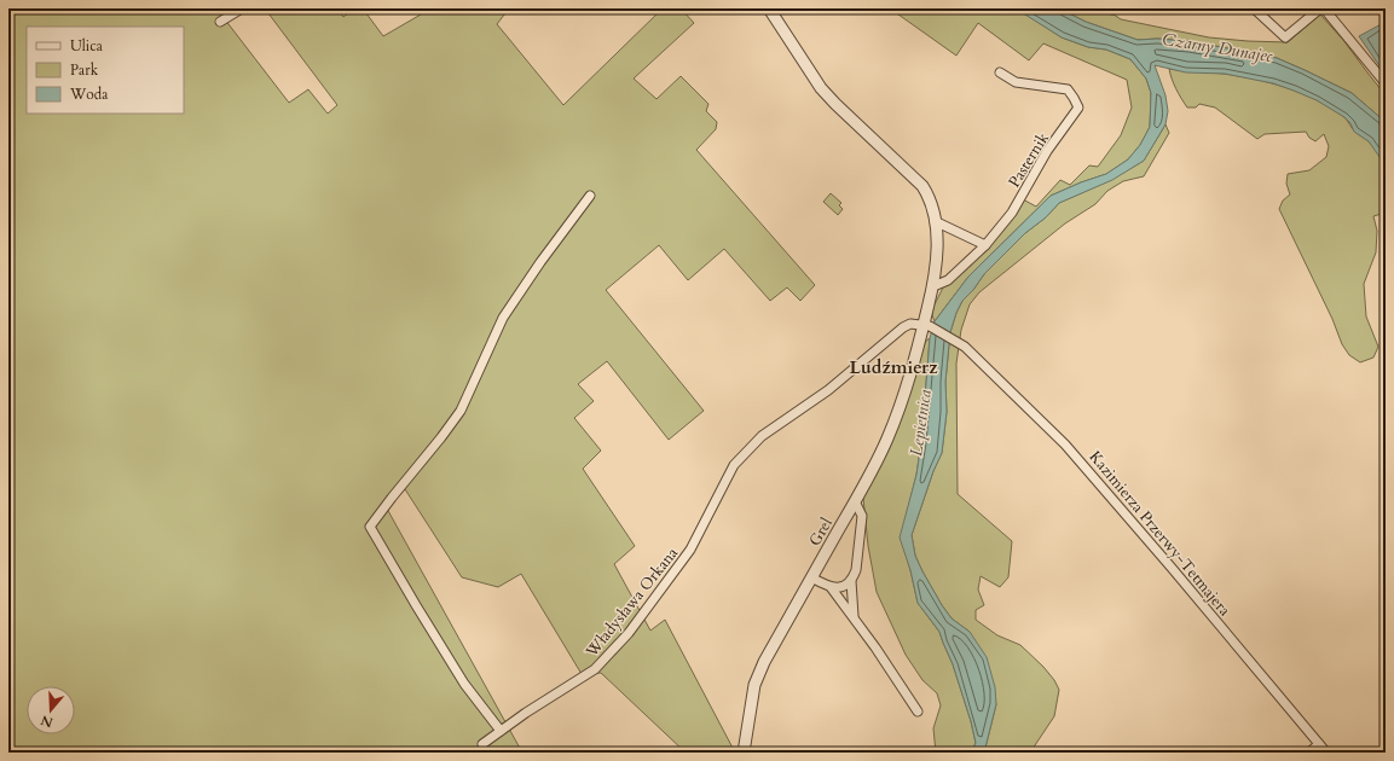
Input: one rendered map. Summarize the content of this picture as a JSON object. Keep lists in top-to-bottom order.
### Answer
{
  "streets": {
    "street": [
      "Pasternik",
      "Grel",
      "Kazimierza Przerwy-Tetmajera",
      "Władysława Orkana"
    ]
  },
  "crossings": [
    ["Grel", "Kazimierza Przerwy-Tetmajera"],
    ["Grel", "Władysława Orkana"],
    ["Kazimierza Przerwy-Tetmajera", "Władysława Orkana"]
  ],
  "districts": ["Ludźmierz"],
  "water": ["Czarny Dunajec", "Lepietnica"],
  "legend": ["Ulica", "Park", "Woda"],
  "north": "bottom"
}
